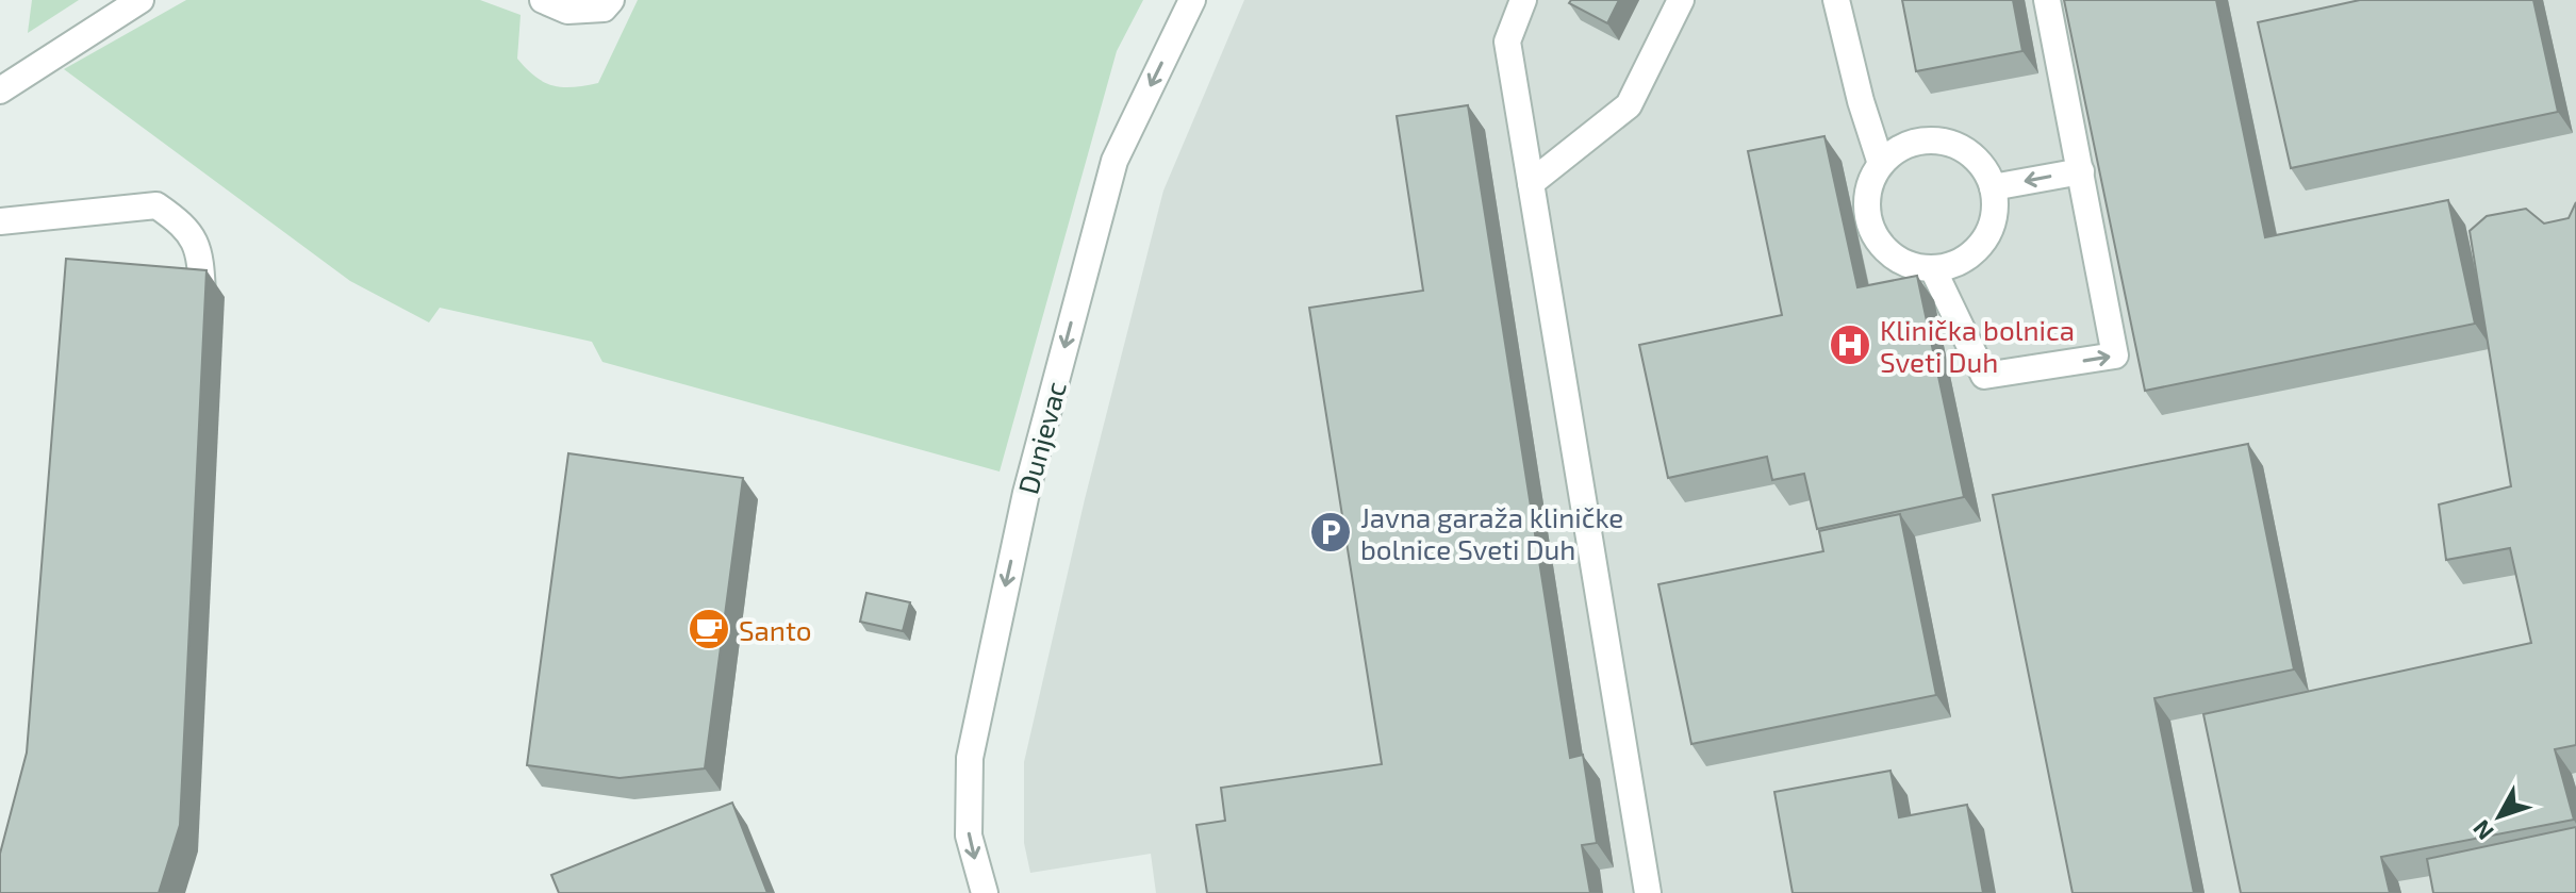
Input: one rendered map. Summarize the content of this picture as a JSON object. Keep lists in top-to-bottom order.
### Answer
{
  "streets": {
    "street": ["Dunjevac"]
  },
  "one_way": ["Dunjevac"],
  "places": {
    "hospital": ["Klinička bolnica Sveti Duh"],
    "parking": ["Javna garaža kliničke bolnice Sveti Duh"],
    "cafe": ["Santo"]
  },
  "north": "bottom left"
}
